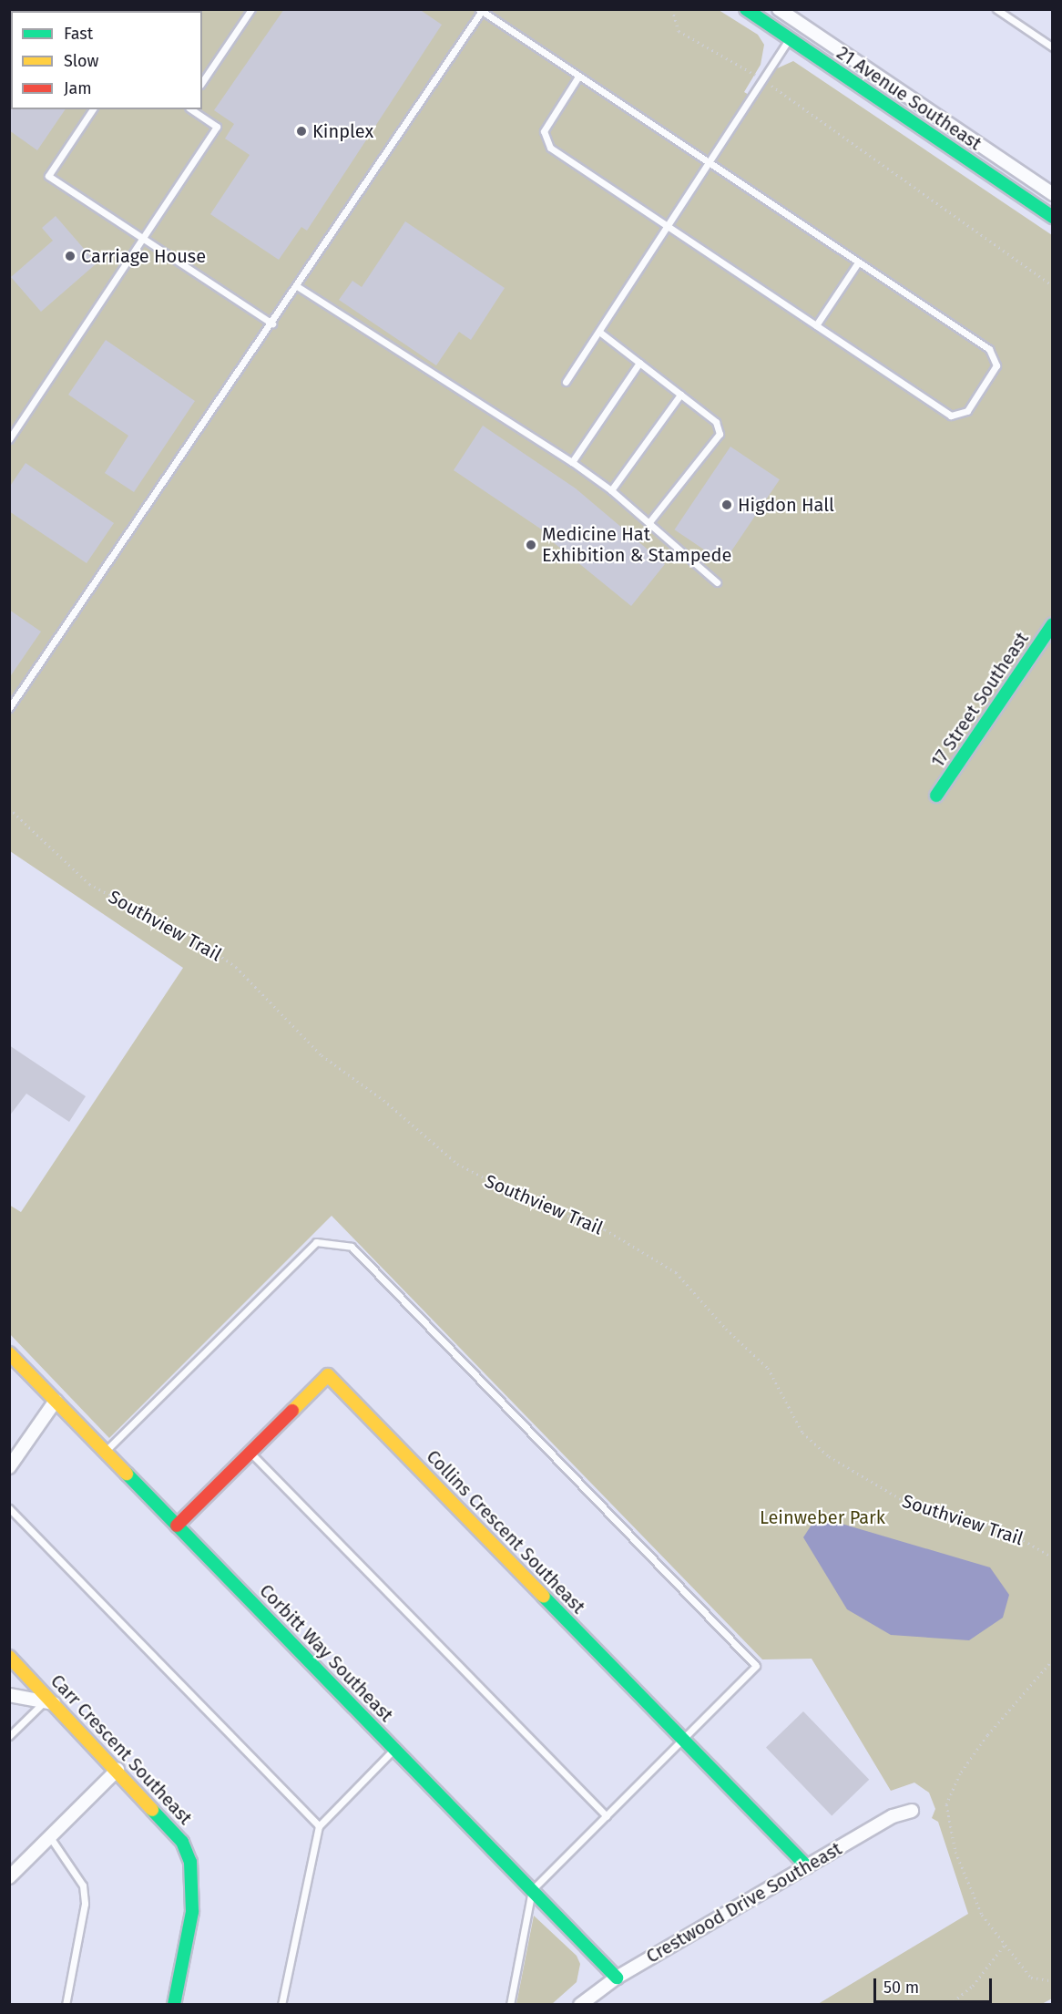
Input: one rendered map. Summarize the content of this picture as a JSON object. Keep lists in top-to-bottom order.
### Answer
{
  "streets": {
    "street": [
      "21 Avenue Southeast",
      "17 Street Southeast",
      "Collins Crescent Southeast",
      "Corbitt Way Southeast",
      "Carr Crescent Southeast",
      "Crestwood Drive Southeast"
    ],
    "path": ["Southview Trail"]
  },
  "crossings": [
    ["Collins Crescent Southeast", "Corbitt Way Southeast"],
    ["Collins Crescent Southeast", "Crestwood Drive Southeast"],
    ["Corbitt Way Southeast", "Crestwood Drive Southeast"]
  ],
  "parks": ["Leinweber Park"],
  "places": [
    "Kinplex",
    "Carriage House",
    "Higdon Hall",
    "Medicine Hat Exhibition & Stampede"
  ],
  "legend": ["Fast", "Slow", "Jam"],
  "scale_bar": "50 m"
}
